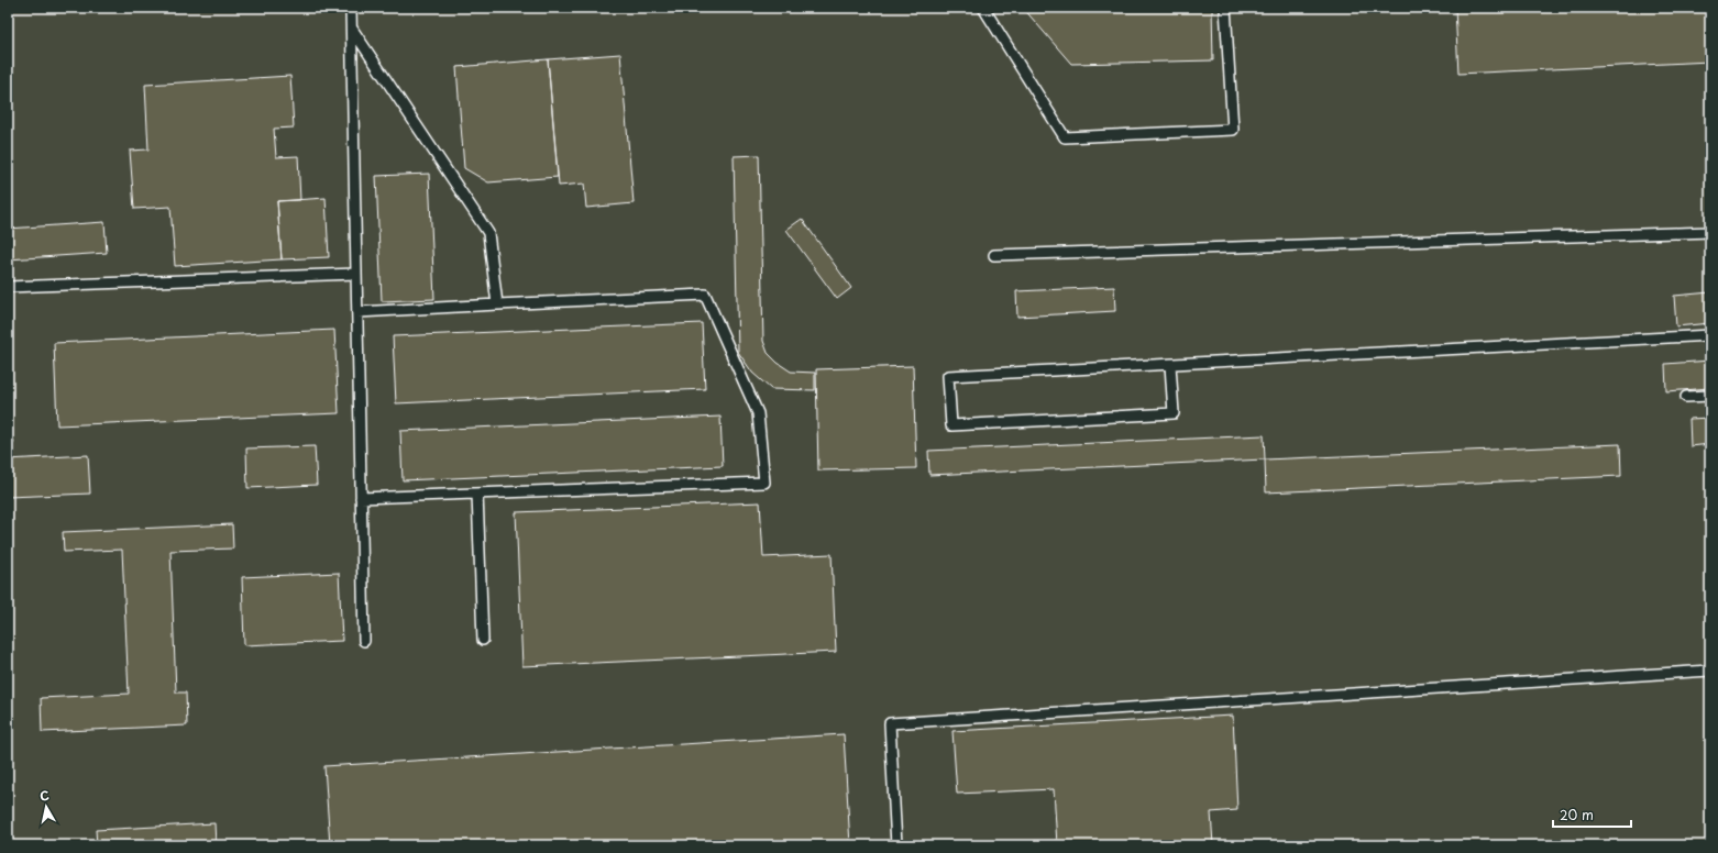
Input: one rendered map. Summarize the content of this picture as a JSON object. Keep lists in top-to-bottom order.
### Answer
{
  "scale_bar": "20 m",
  "north": "top"
}
